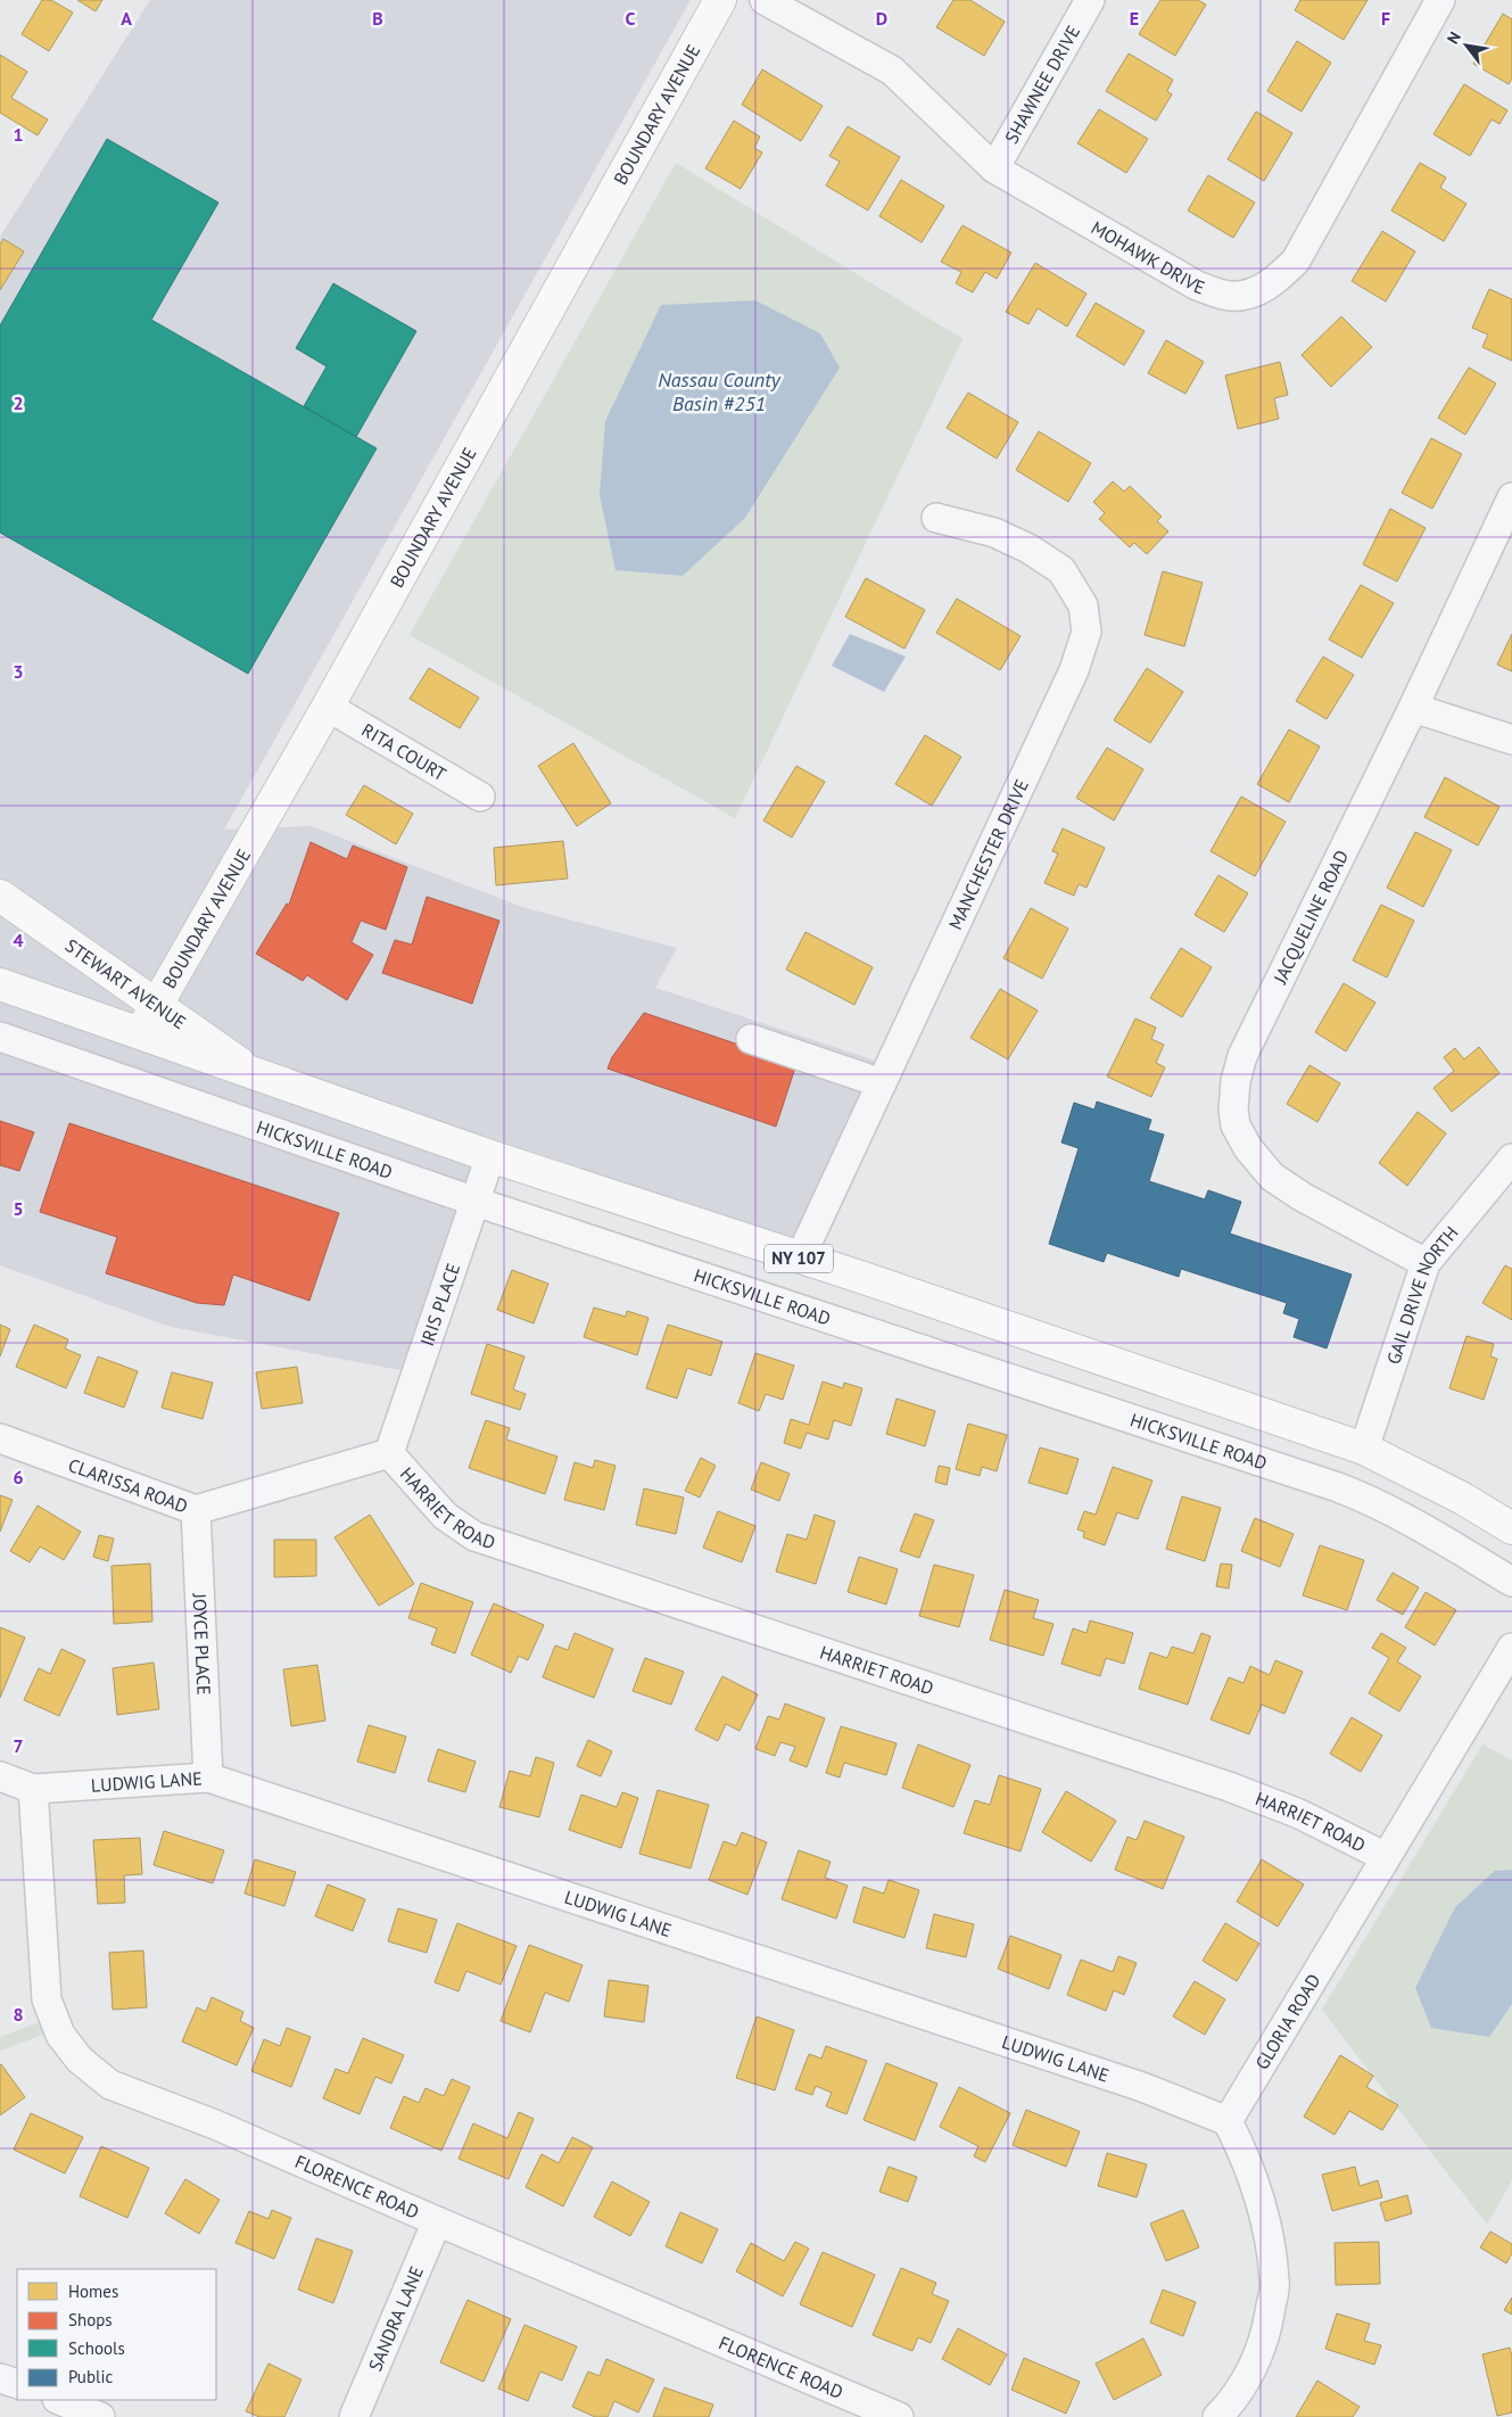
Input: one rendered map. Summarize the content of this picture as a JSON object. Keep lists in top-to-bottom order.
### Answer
{
  "streets": {
    "main road": ["BOUNDARY AVENUE", "STEWART AVENUE", "NY 107"],
    "street": [
      "SHAWNEE DRIVE",
      "MOHAWK DRIVE",
      "RITA COURT",
      "MANCHESTER DRIVE",
      "JACQUELINE ROAD",
      "HICKSVILLE ROAD",
      "GAIL DRIVE NORTH",
      "IRIS PLACE",
      "CLARISSA ROAD",
      "HARRIET ROAD",
      "JOYCE PLACE",
      "LUDWIG LANE",
      "GLORIA ROAD",
      "FLORENCE ROAD",
      "SANDRA LANE"
    ]
  },
  "crossings": [
    ["SHAWNEE DRIVE", "MOHAWK DRIVE"],
    ["BOUNDARY AVENUE", "RITA COURT"],
    ["BOUNDARY AVENUE", "STEWART AVENUE"],
    ["BOUNDARY AVENUE", "NY 107"],
    ["MANCHESTER DRIVE", "NY 107"],
    ["JACQUELINE ROAD", "GAIL DRIVE NORTH"],
    ["STEWART AVENUE", "NY 107"],
    ["HICKSVILLE ROAD", "IRIS PLACE"],
    ["NY 107", "GAIL DRIVE NORTH"],
    ["NY 107", "IRIS PLACE"],
    ["IRIS PLACE", "CLARISSA ROAD"],
    ["IRIS PLACE", "HARRIET ROAD"],
    ["CLARISSA ROAD", "HARRIET ROAD"],
    ["CLARISSA ROAD", "JOYCE PLACE"],
    ["HARRIET ROAD", "GLORIA ROAD"],
    ["JOYCE PLACE", "LUDWIG LANE"],
    ["LUDWIG LANE", "GLORIA ROAD"],
    ["LUDWIG LANE", "FLORENCE ROAD"],
    ["FLORENCE ROAD", "SANDRA LANE"]
  ],
  "water": ["Nassau County Basin #251"],
  "legend": [
    "Homes",
    "Shops",
    "Schools",
    "Public"
  ],
  "north": "top left",
  "grid": {
    "columns": [
      "A",
      "B",
      "C",
      "D",
      "E",
      "F"
    ],
    "rows": [
      "1",
      "2",
      "3",
      "4",
      "5",
      "6",
      "7",
      "8"
    ]
  }
}
